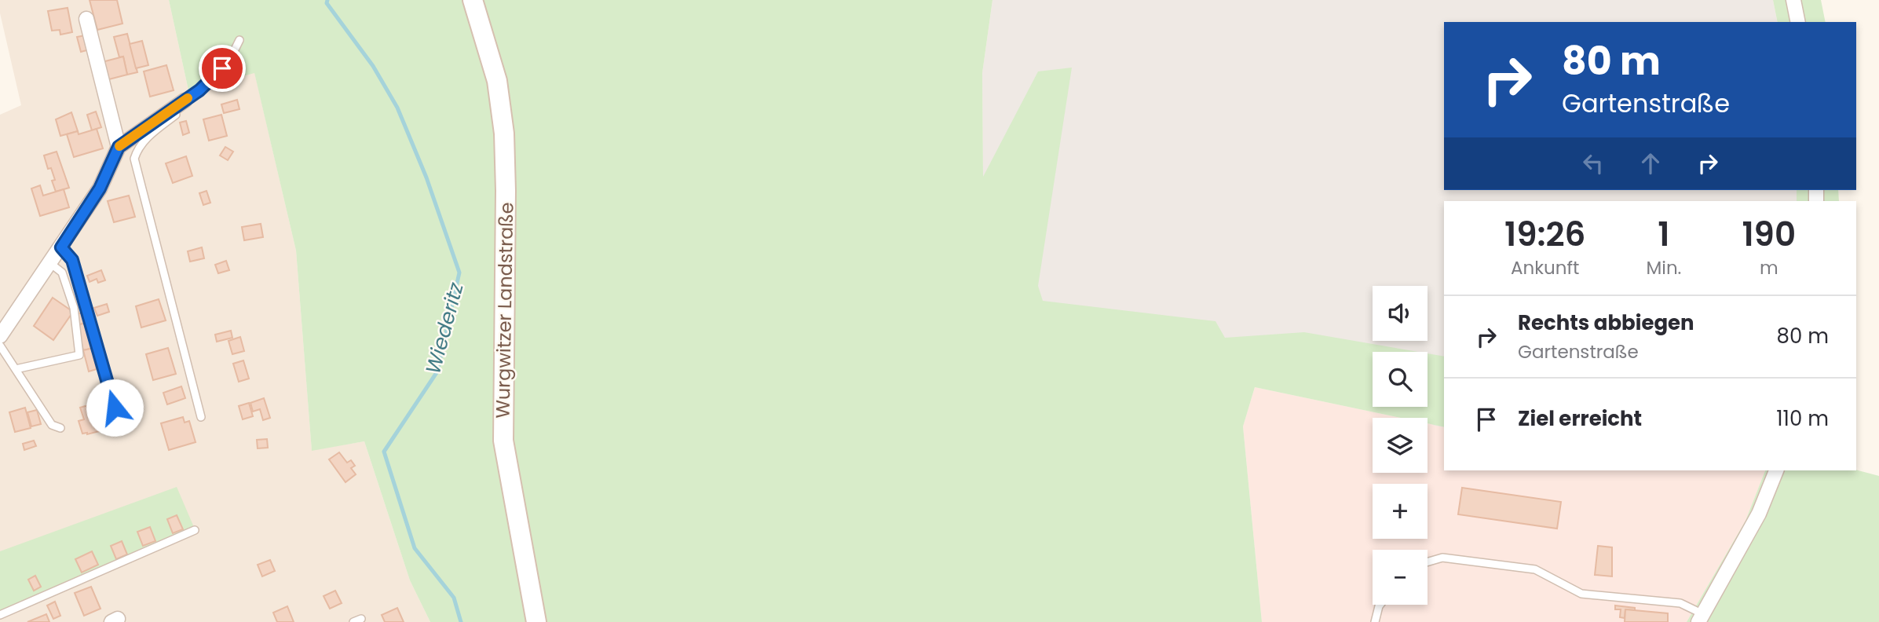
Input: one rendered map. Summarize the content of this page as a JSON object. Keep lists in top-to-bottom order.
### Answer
{
  "streets": {
    "main road": ["Wurgwitzer Landstraße"]
  },
  "water": ["Wiederitz"],
  "page": {
    "turn": ["80 m", "Gartenstraße"],
    "eta": [
      "19:26",
      "Ankunft",
      "1",
      "Min.",
      "190",
      "m"
    ],
    "map_buttons": ["+", "−"],
    "list": [
      {
        "name": "Rechts abbiegen",
        "note": "Gartenstraße",
        "value": "80 m"
      },
      {
        "name": "Ziel erreicht",
        "value": "110 m"
      }
    ]
  }
}
